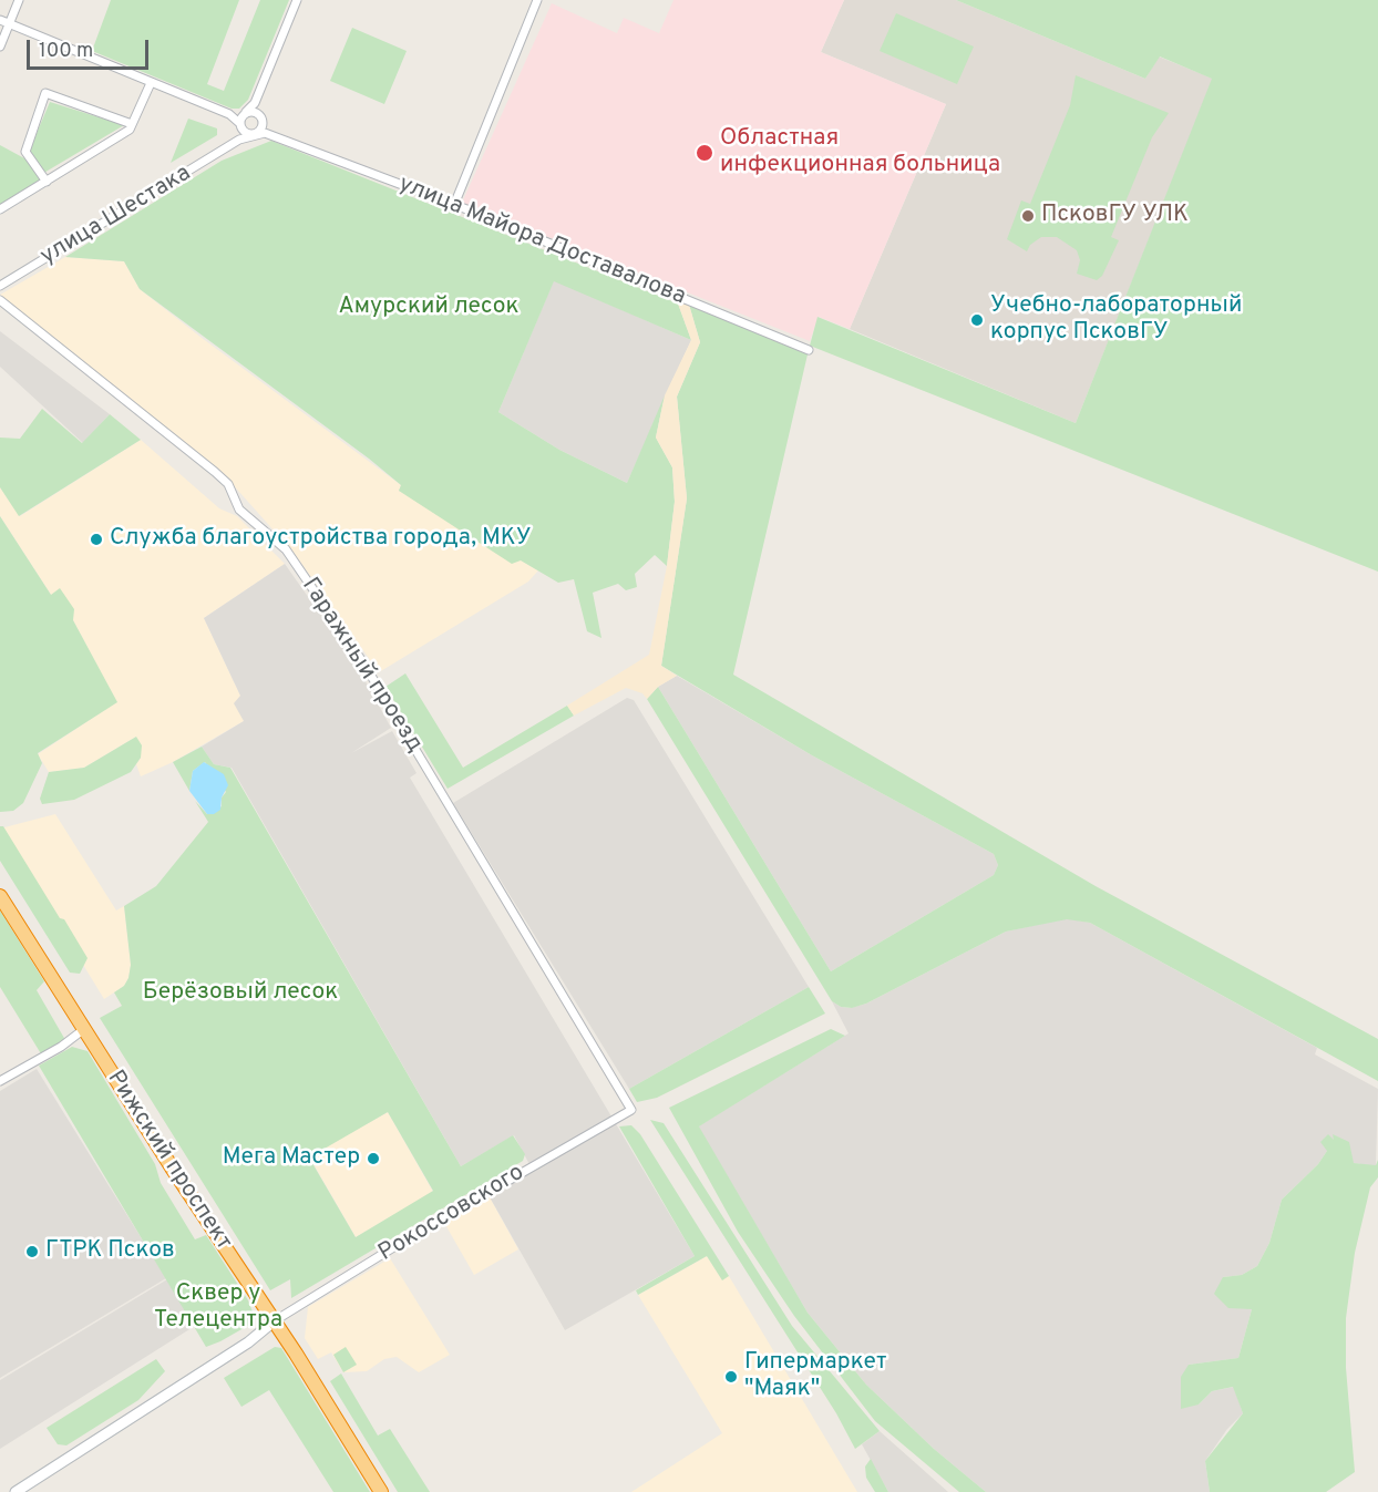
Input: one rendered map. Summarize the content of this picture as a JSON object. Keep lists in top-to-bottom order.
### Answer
{
  "streets": {
    "highway": ["Рижский проспект"],
    "street": [
      "улица Шестака",
      "улица Майора Доставалова",
      "Гаражный проезд",
      "Рокоссовского"
    ]
  },
  "crossings": [
    ["улица Шестака", "улица Майора Доставалова"],
    ["Гаражный проезд", "Рокоссовского"],
    ["Рижский проспект", "Рокоссовского"]
  ],
  "parks": ["Амурский лесок", "Берёзовый лесок", "Сквер у Телецентра"],
  "places": [
    "Областная инфекционная больница",
    "ПсковГУ УЛК",
    "Учебно-лабораторный корпус ПсковГУ",
    "Служба благоустройства города, МКУ",
    "Мега Мастер",
    "ГТРК Псков",
    "Гипермаркет \"Маяк\""
  ],
  "scale_bar": "100 m"
}
